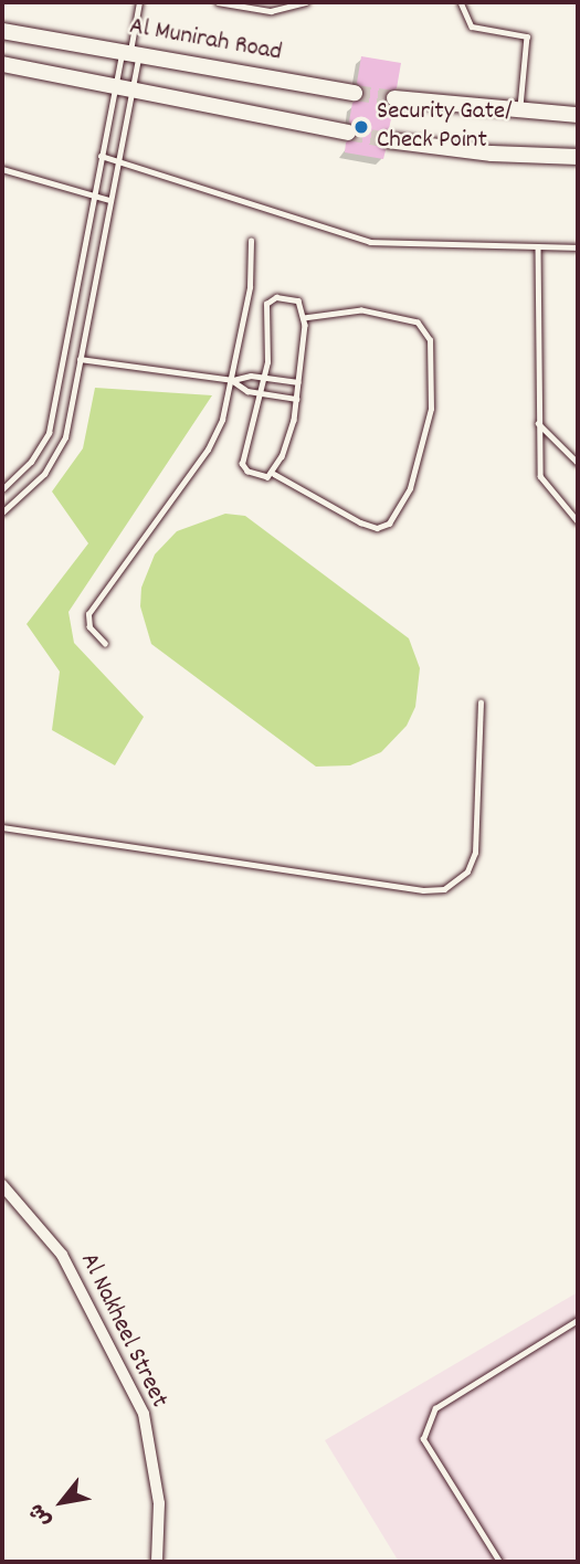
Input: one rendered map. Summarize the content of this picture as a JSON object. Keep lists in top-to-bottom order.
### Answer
{
  "streets": {
    "street": ["Al Munirah Road", "Al Nakheel Street"]
  },
  "places": ["Security Gate/ Check Point"],
  "north": "bottom left"
}
